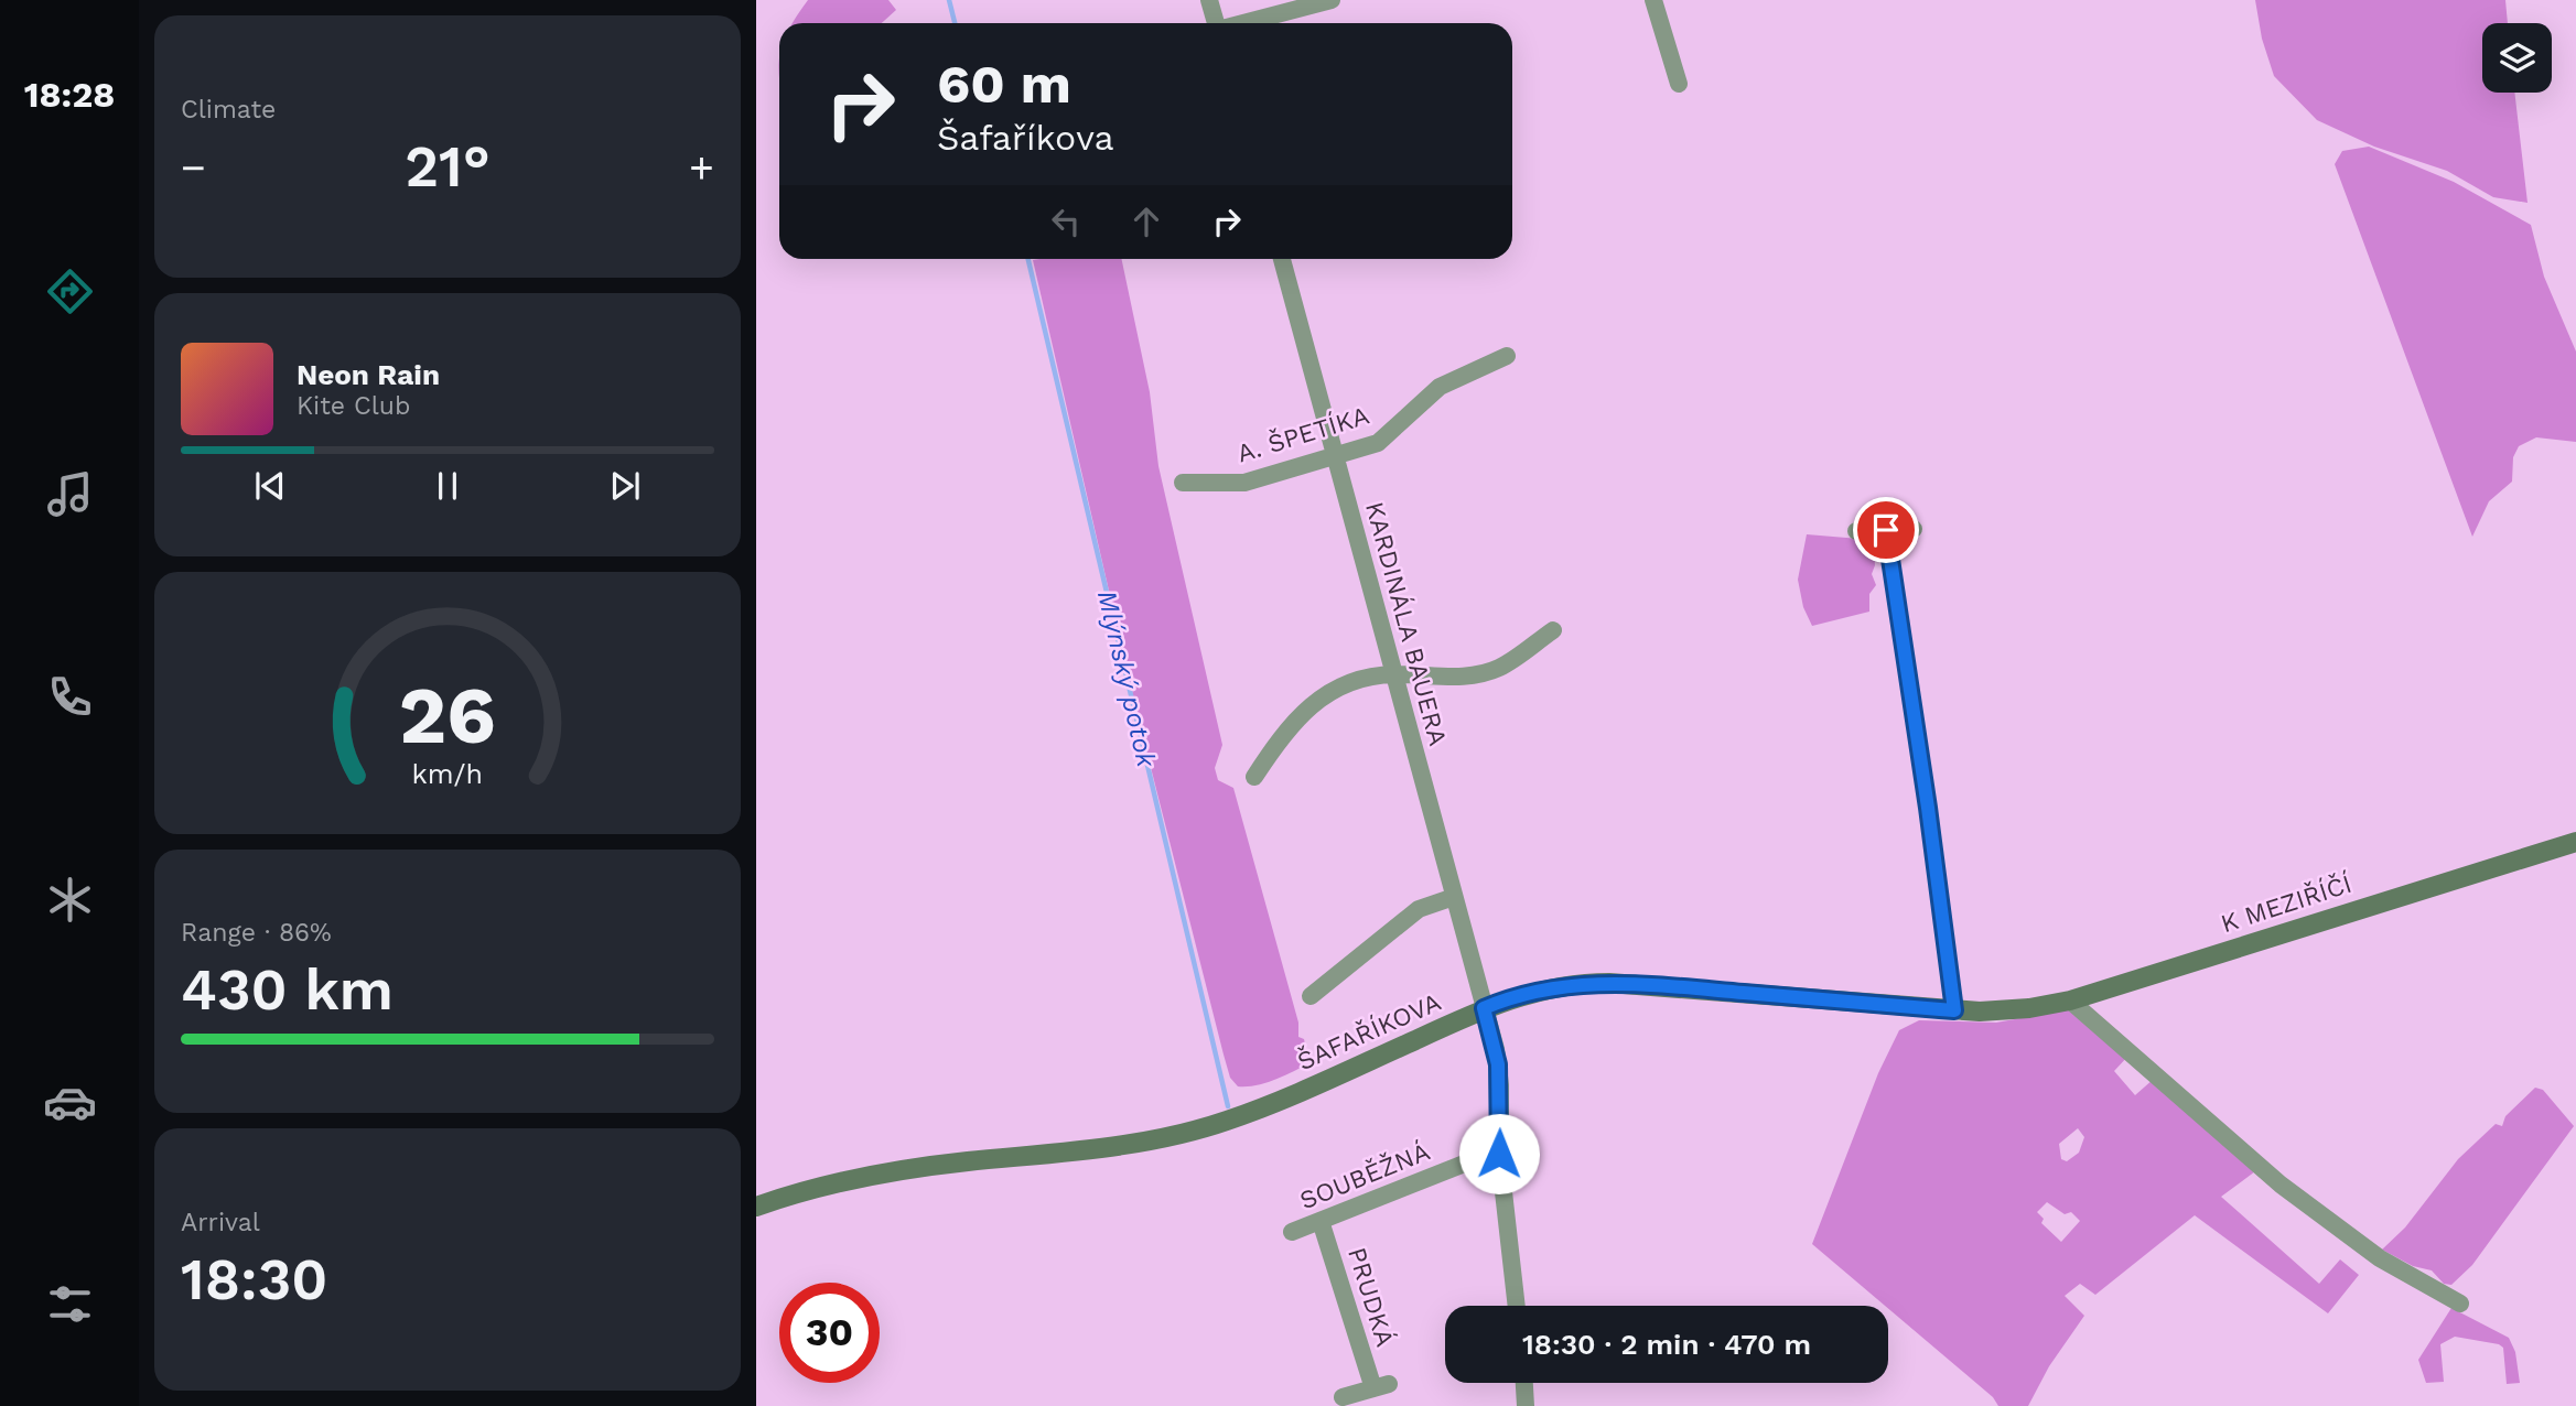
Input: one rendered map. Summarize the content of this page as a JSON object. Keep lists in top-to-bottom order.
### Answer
{
  "streets": {
    "street": [
      "A. ŠPETÍKA",
      "KARDINÁLA BAUERA",
      "K MEZIŘÍČÍ",
      "ŠAFAŘÍKOVA",
      "SOUBĚŽNÁ",
      "PRUDKÁ"
    ]
  },
  "crossings": [
    ["A. ŠPETÍKA", "KARDINÁLA BAUERA"],
    ["KARDINÁLA BAUERA", "ŠAFAŘÍKOVA"],
    ["KARDINÁLA BAUERA", "SOUBĚŽNÁ"],
    ["K MEZIŘÍČÍ", "ŠAFAŘÍKOVA"],
    ["SOUBĚŽNÁ", "PRUDKÁ"]
  ],
  "water": ["Mlýnský potok"],
  "page": {
    "tabs": "18:28",
    "tile": [
      "Climate",
      ["Range · 86%", "430 km"],
      ["Arrival", "18:30"]
    ],
    "turn": ["60 m", "Šafaříkova"],
    "heat": ["−", "21°", "+"],
    "song": ["Neon Rain", "Kite Club"],
    "limit": "30",
    "trip": "18:30 · 2 min · 470 m",
    "gauge": ["26", "km/h"]
  }
}
